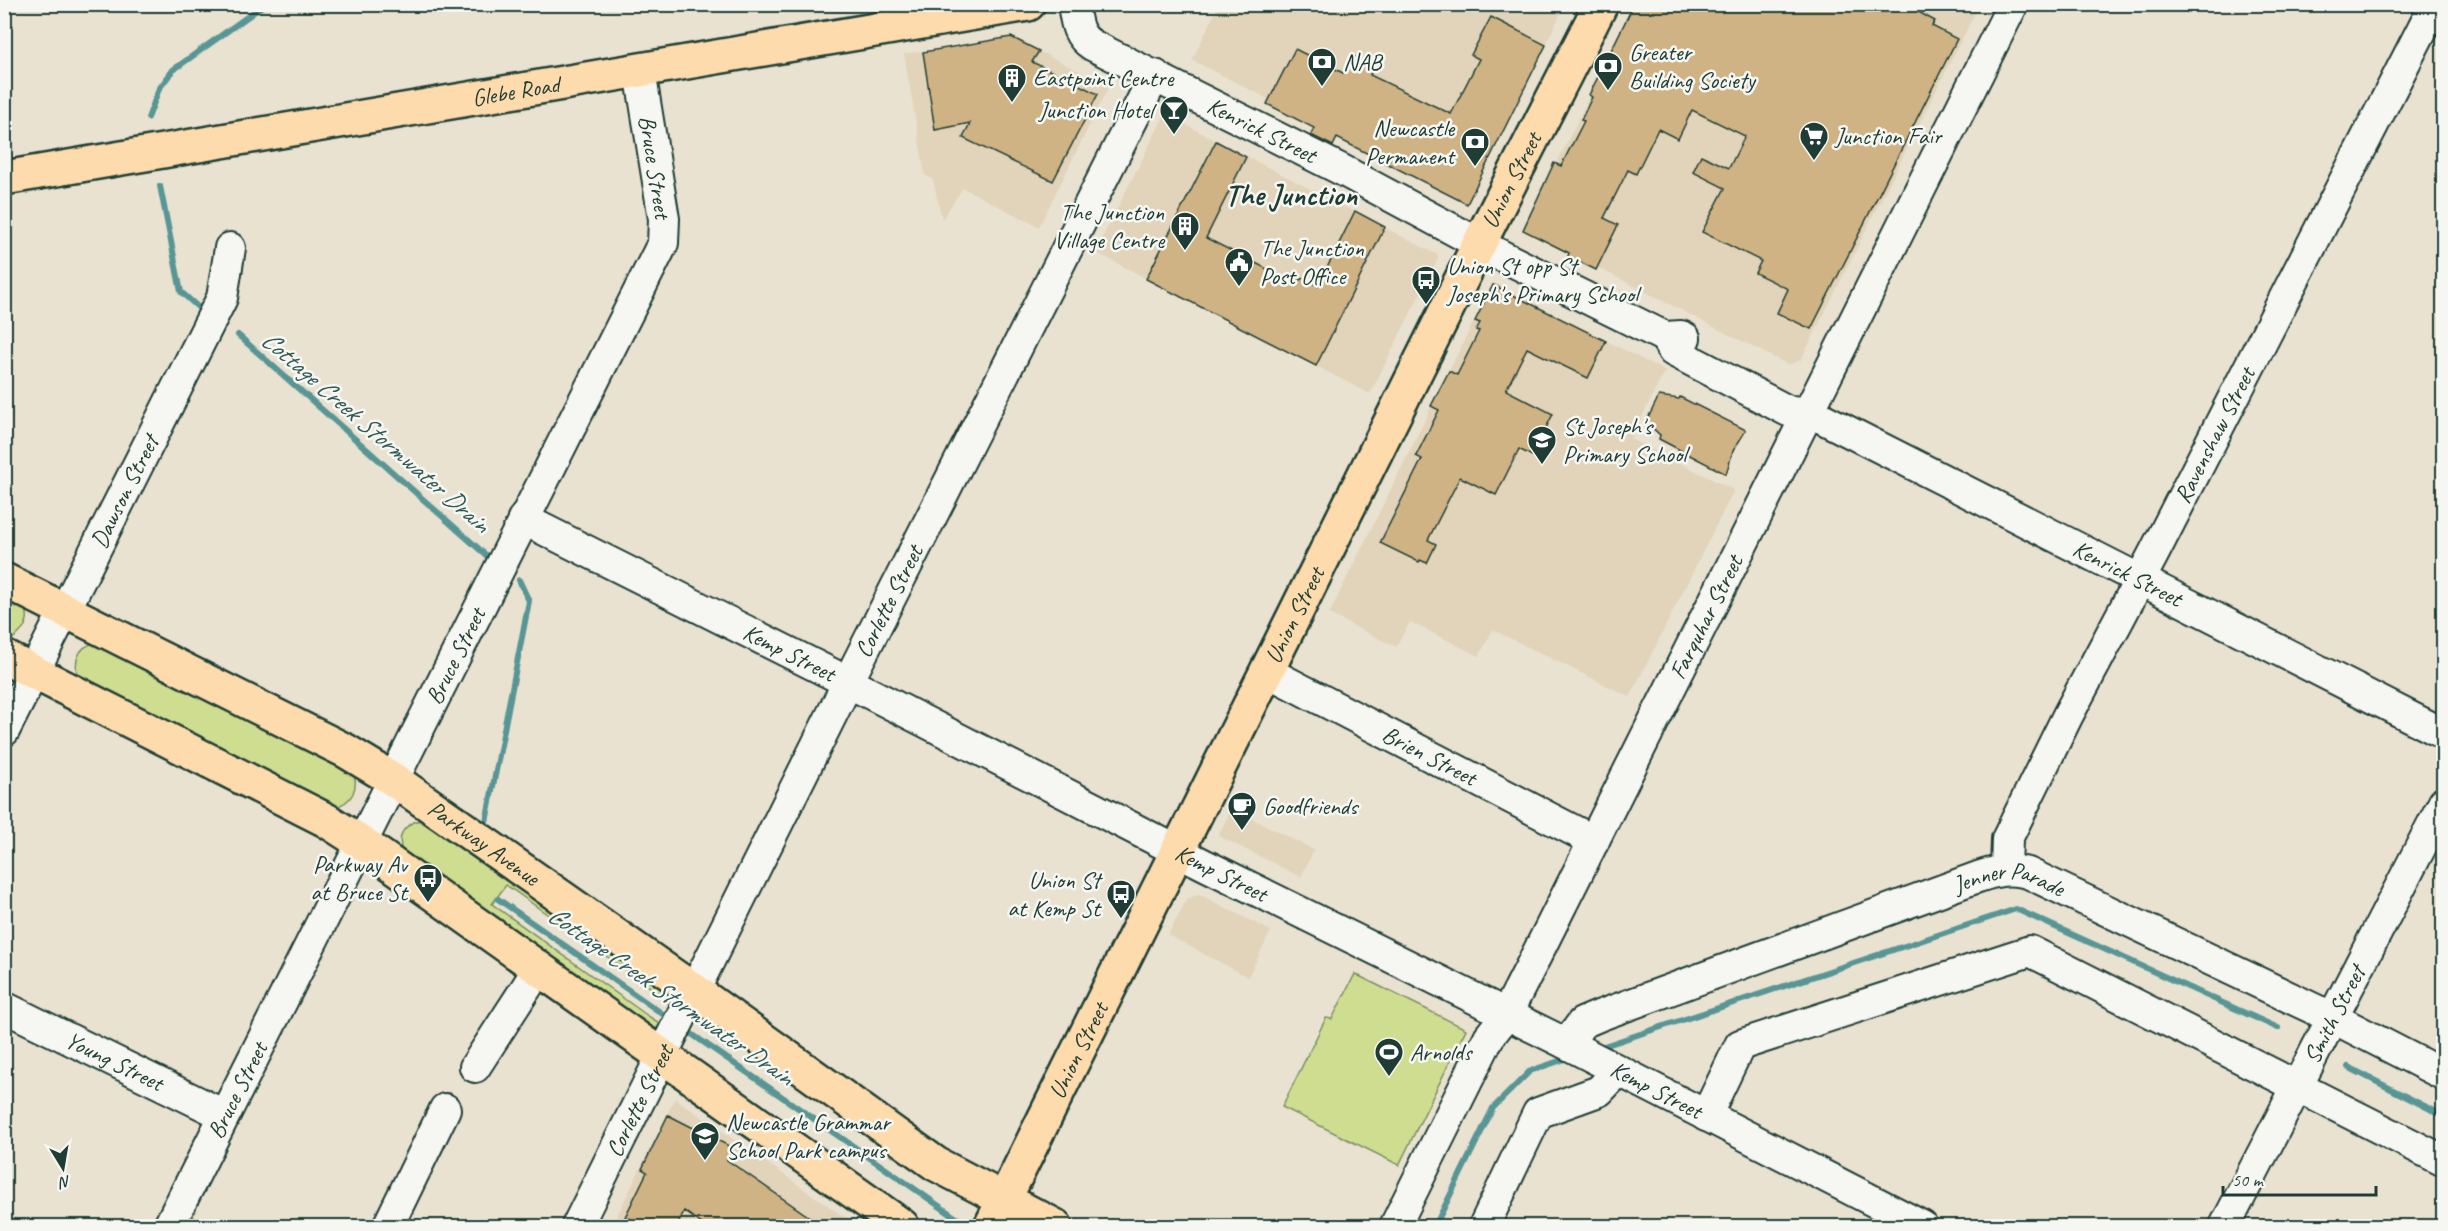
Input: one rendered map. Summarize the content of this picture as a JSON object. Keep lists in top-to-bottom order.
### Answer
{
  "streets": {
    "main road": ["Glebe Road", "Union Street", "Parkway Avenue"],
    "street": [
      "Kenrick Street",
      "Bruce Street",
      "Ravenshaw Street",
      "Dawson Street",
      "Corlette Street",
      "Farquhar Street",
      "Kemp Street",
      "Brien Street",
      "Jenner Parade",
      "Smith Street",
      "Young Street"
    ]
  },
  "crossings": [
    ["Glebe Road", "Bruce Street"],
    ["Kenrick Street", "Union Street"],
    ["Kenrick Street", "Ravenshaw Street"],
    ["Kenrick Street", "Corlette Street"],
    ["Kenrick Street", "Farquhar Street"],
    ["Bruce Street", "Kemp Street"],
    ["Bruce Street", "Parkway Avenue"],
    ["Bruce Street", "Young Street"],
    ["Union Street", "Kemp Street"],
    ["Union Street", "Brien Street"],
    ["Union Street", "Parkway Avenue"],
    ["Ravenshaw Street", "Jenner Parade"],
    ["Dawson Street", "Parkway Avenue"],
    ["Corlette Street", "Kemp Street"],
    ["Corlette Street", "Parkway Avenue"],
    ["Farquhar Street", "Kemp Street"],
    ["Farquhar Street", "Brien Street"],
    ["Kemp Street", "Jenner Parade"],
    ["Jenner Parade", "Smith Street"]
  ],
  "districts": ["The Junction"],
  "water": ["Cottage Creek Stormwater Drain"],
  "places": {
    "bank": ["NAB", "Greater Building Society", "Newcastle Permanent"],
    "building": ["Eastpoint Centre", "The Junction Village Centre"],
    "bar": ["Junction Hotel"],
    "supermarket": ["Junction Fair"],
    "public building": ["The Junction Post Office"],
    "bus stop": ["Union St opp St Joseph's Primary School", "Parkway Av at Bruce St", "Union St at Kemp St"],
    "school or university": ["St Joseph's Primary School", "Newcastle Grammar School Park campus"],
    "cafe": ["Goodfriends"],
    "sports": ["Arnolds"]
  },
  "scale_bar": "50 m",
  "north": "bottom"
}
